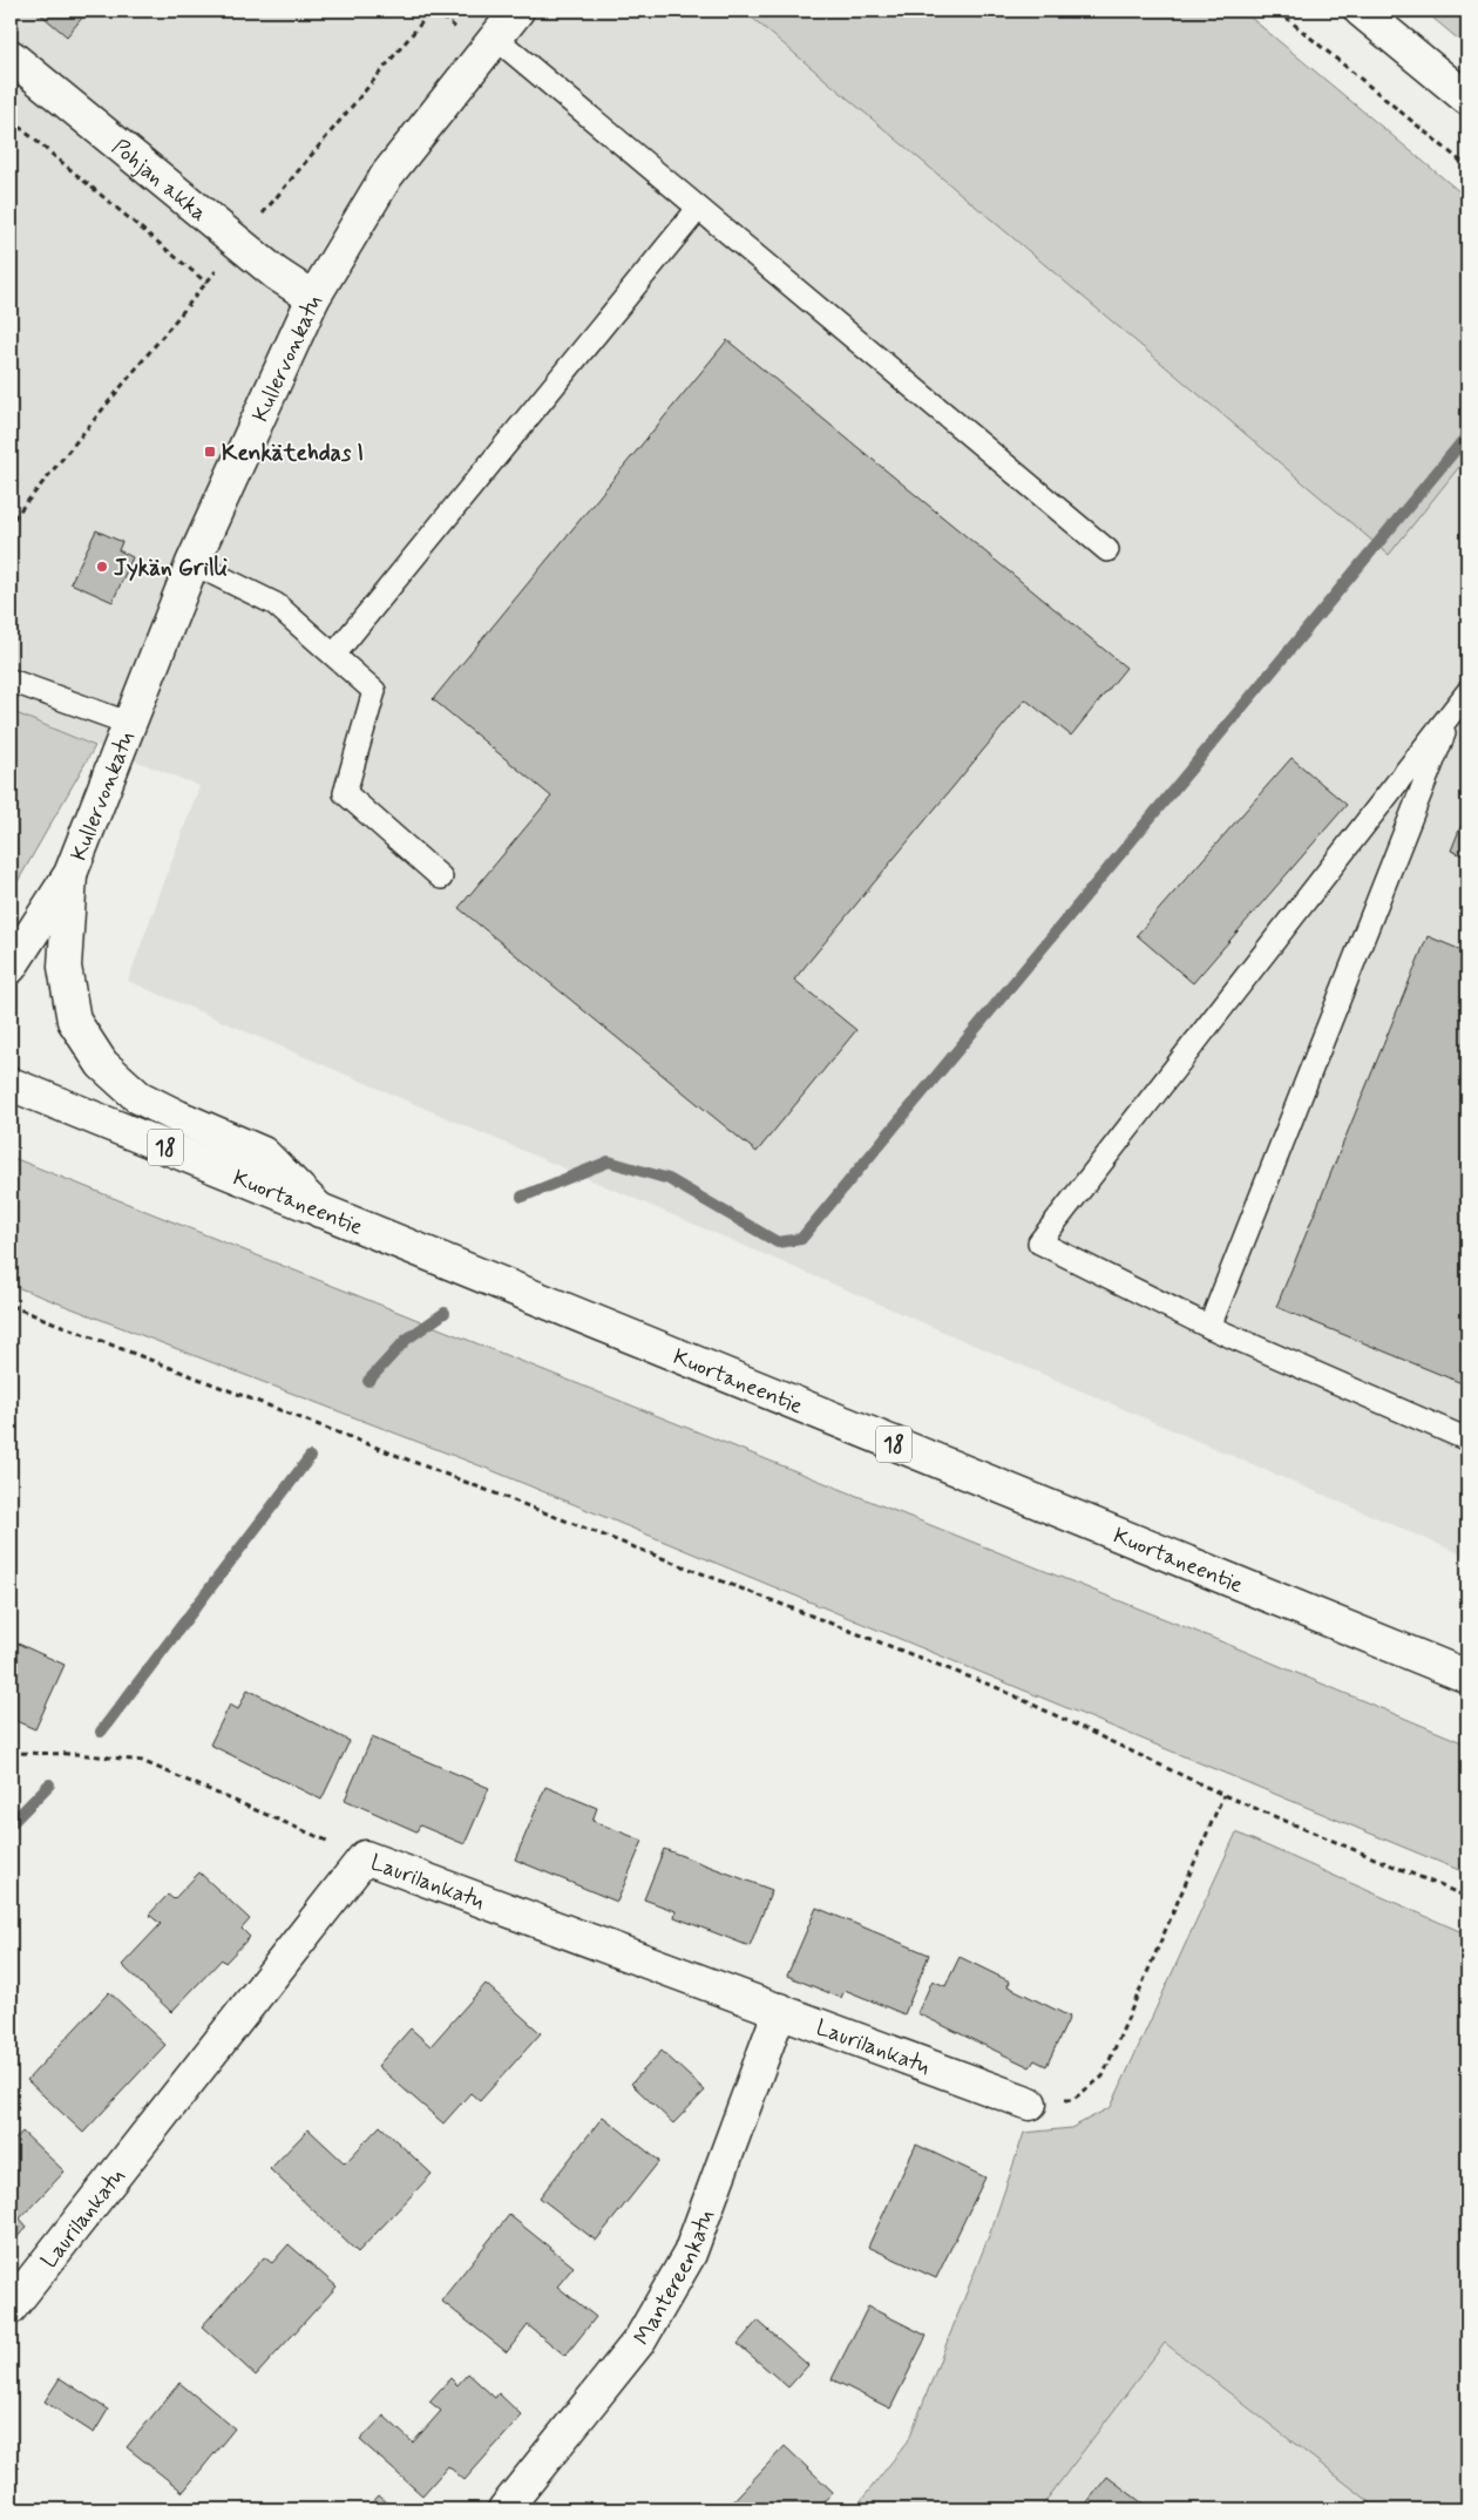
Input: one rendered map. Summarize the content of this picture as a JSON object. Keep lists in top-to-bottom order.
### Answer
{
  "streets": {
    "main road": [
      "Pohjan akka",
      "Kullervonkatu",
      "18",
      "Kuortaneentie",
      "Laurilankatu",
      "Mantereenkatu"
    ]
  },
  "crossings": [
    ["Pohjan akka", "Kullervonkatu"],
    ["Kullervonkatu", "Kuortaneentie"],
    ["Laurilankatu", "Mantereenkatu"]
  ],
  "places": {
    "transit": ["Kenkätehdas I"],
    "other": ["Jykän Grilli"]
  }
}
